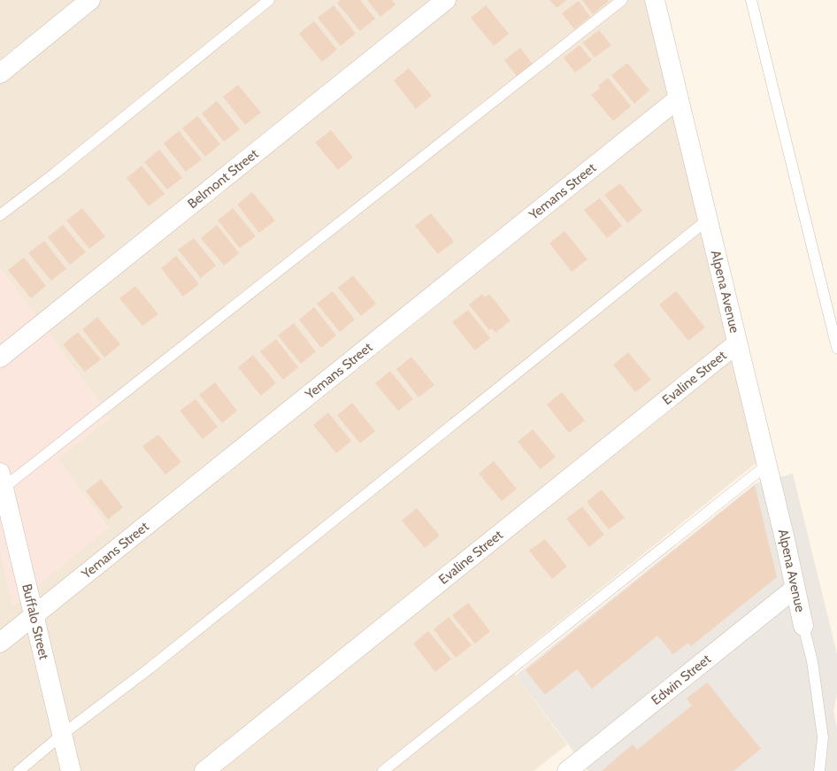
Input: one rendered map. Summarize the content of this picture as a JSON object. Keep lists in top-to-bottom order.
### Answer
{
  "streets": {
    "street": [
      "Belmont Street",
      "Yemans Street",
      "Alpena Avenue",
      "Evaline Street",
      "Buffalo Street",
      "Edwin Street"
    ]
  },
  "crossings": [
    ["Yemans Street", "Alpena Avenue"],
    ["Yemans Street", "Buffalo Street"],
    ["Alpena Avenue", "Evaline Street"],
    ["Alpena Avenue", "Edwin Street"]
  ]
}
